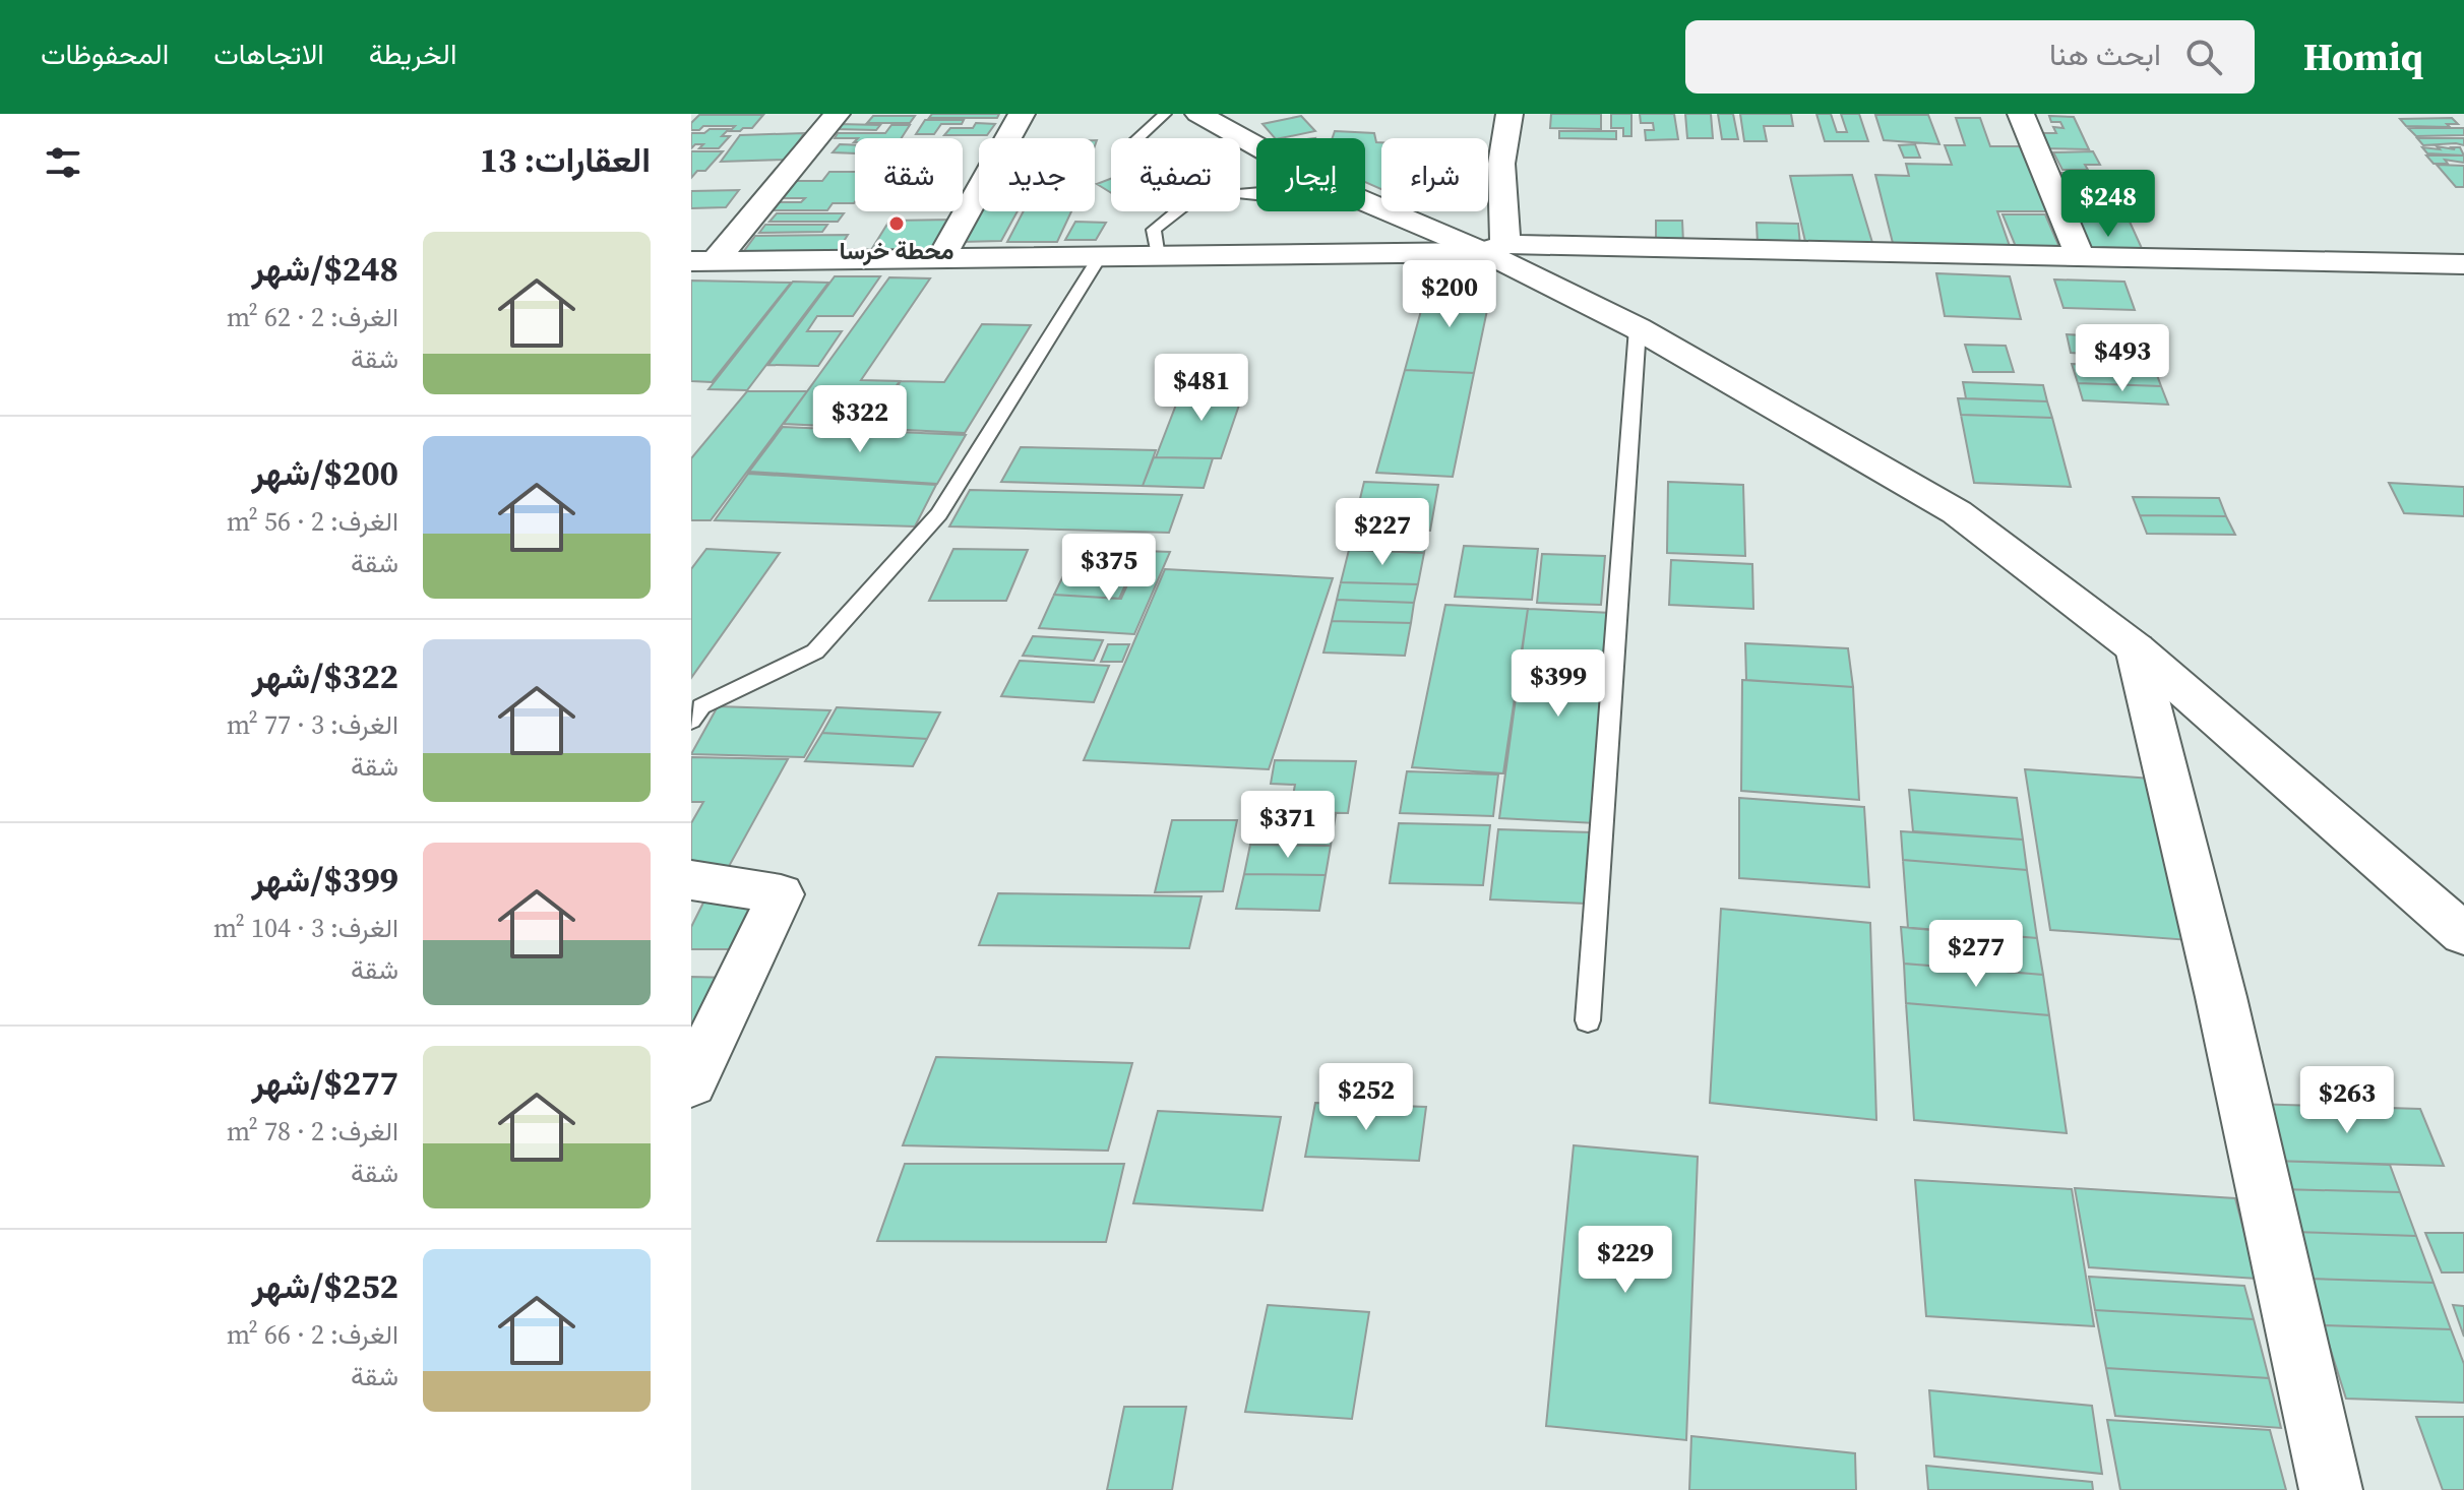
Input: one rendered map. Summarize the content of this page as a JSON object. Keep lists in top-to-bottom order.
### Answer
{
  "places": ["محطة خرسا"],
  "page": {
    "header": "Homiq",
    "search": "ابحث هنا",
    "nav": ["الخريطة", "الاتجاهات", "المحفوظات"],
    "heading": "العقارات: 13",
    "chip": [
      "شراء",
      "إيجار",
      "تصفية",
      "جديد",
      "شقة"
    ],
    "price": [
      "$248",
      "$200",
      "$493",
      "$481",
      "$322",
      "$227",
      "$375",
      "$399",
      "$371",
      "$277",
      "$252",
      "$263",
      "$229"
    ],
    "list": [
      {
        "name": "$248/شهر",
        "note": "الغرف: 2 · 62 m² · شقة"
      },
      {
        "name": "$200/شهر",
        "note": "الغرف: 2 · 56 m² · شقة"
      },
      {
        "name": "$322/شهر",
        "note": "الغرف: 3 · 77 m² · شقة"
      },
      {
        "name": "$399/شهر",
        "note": "الغرف: 3 · 104 m² · شقة"
      },
      {
        "name": "$277/شهر",
        "note": "الغرف: 2 · 78 m² · شقة"
      },
      {
        "name": "$252/شهر",
        "note": "الغرف: 2 · 66 m² · شقة"
      }
    ]
  }
}
